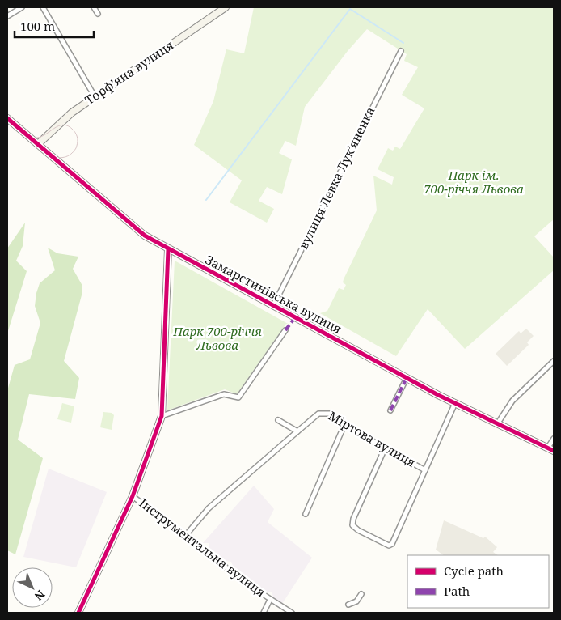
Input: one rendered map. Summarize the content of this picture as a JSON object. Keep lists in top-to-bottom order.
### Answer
{
  "streets": {
    "main road": ["Торфʼяна вулиця", "Замарстинівська вулиця"],
    "street": ["вулиця Левка Лукʼяненка", "Міртова вулиця", "Інструментальна вулиця"]
  },
  "crossings": [
    ["Торфʼяна вулиця", "Замарстинівська вулиця"],
    ["вулиця Левка Лукʼяненка", "Замарстинівська вулиця"]
  ],
  "parks": ["Парк ім. 700-річчя Львова", "Парк 700-річчя Львова"],
  "legend": ["Cycle path", "Path"],
  "scale_bar": "100 m",
  "north": "bottom right"
}
